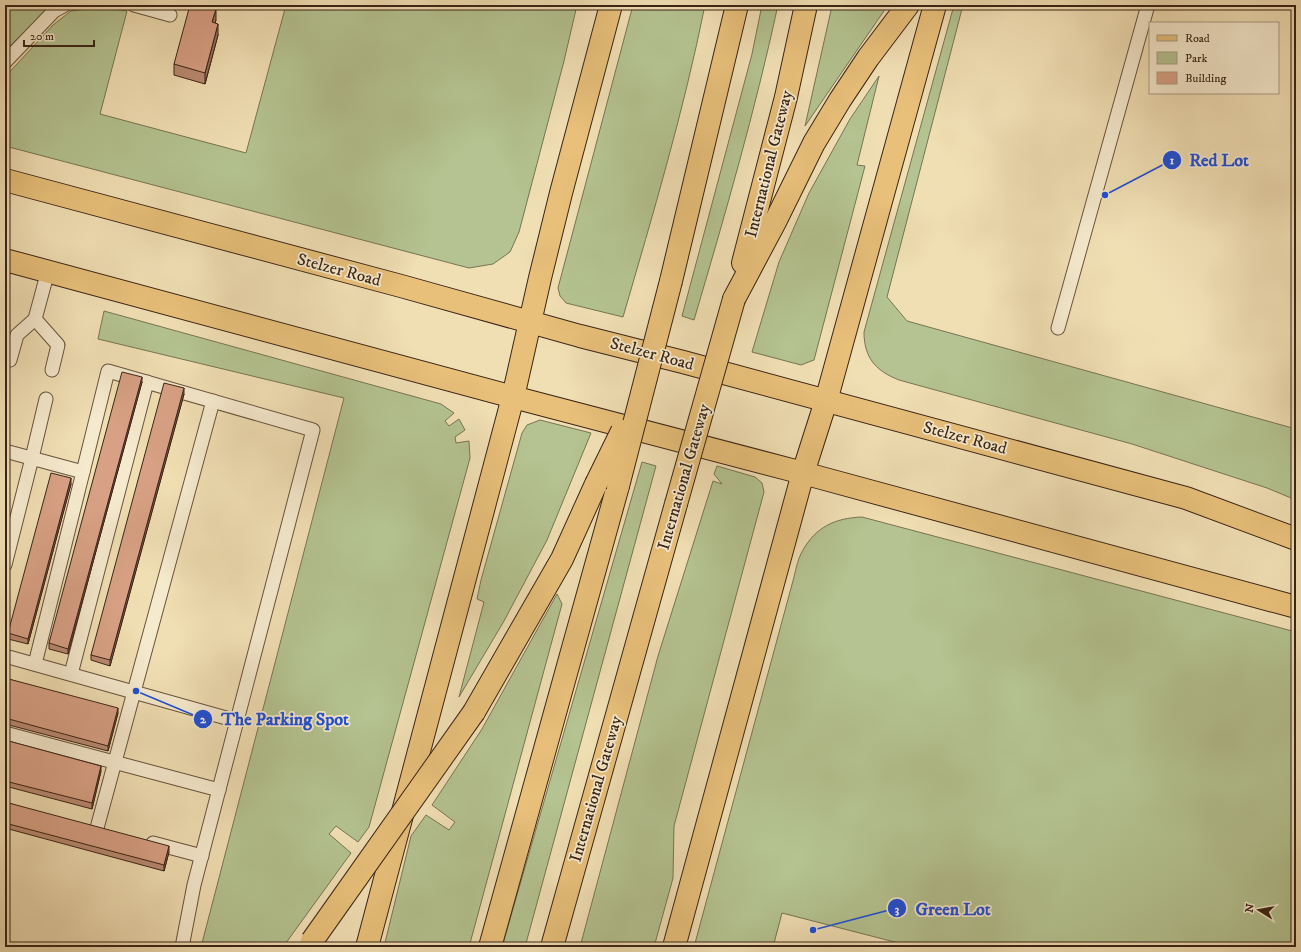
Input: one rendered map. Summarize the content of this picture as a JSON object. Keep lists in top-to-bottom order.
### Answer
{
  "streets": {
    "main road": ["International Gateway", "Stelzer Road"]
  },
  "places": ["Red Lot", "The Parking Spot", "Green Lot"],
  "legend": ["Road", "Park", "Building"],
  "scale_bar": "20 m",
  "north": "left"
}
